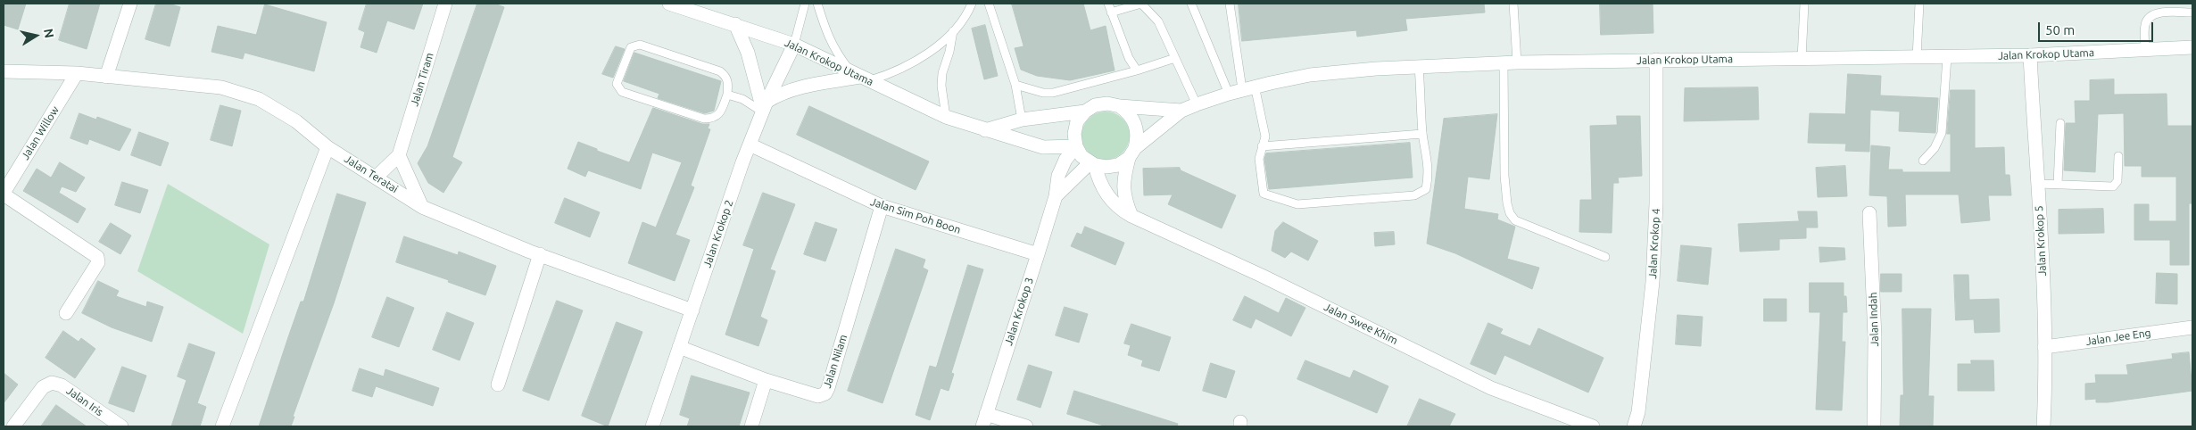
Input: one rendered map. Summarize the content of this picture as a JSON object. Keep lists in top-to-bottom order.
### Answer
{
  "streets": {
    "street": [
      "Jalan Krokop Utama",
      "Jalan Tiram",
      "Jalan Willow",
      "Jalan Teratai",
      "Jalan Sim Poh Boon",
      "Jalan Krokop 2",
      "Jalan Krokop 5",
      "Jalan Krokop 4",
      "Jalan Krokop 3",
      "Jalan Indah",
      "Jalan Swee Khim",
      "Jalan Jee Eng",
      "Jalan Nilam",
      "Jalan Iris"
    ]
  },
  "crossings": [
    ["Jalan Krokop Utama", "Jalan Krokop 2"],
    ["Jalan Krokop Utama", "Jalan Krokop 5"],
    ["Jalan Krokop Utama", "Jalan Krokop 4"],
    ["Jalan Krokop Utama", "Jalan Krokop 3"],
    ["Jalan Krokop Utama", "Jalan Swee Khim"],
    ["Jalan Willow", "Jalan Teratai"],
    ["Jalan Teratai", "Jalan Krokop 2"],
    ["Jalan Sim Poh Boon", "Jalan Krokop 2"],
    ["Jalan Sim Poh Boon", "Jalan Krokop 3"],
    ["Jalan Sim Poh Boon", "Jalan Nilam"],
    ["Jalan Krokop 2", "Jalan Nilam"],
    ["Jalan Krokop 5", "Jalan Jee Eng"],
    ["Jalan Krokop 3", "Jalan Swee Khim"]
  ],
  "scale_bar": "50 m",
  "north": "right"
}
